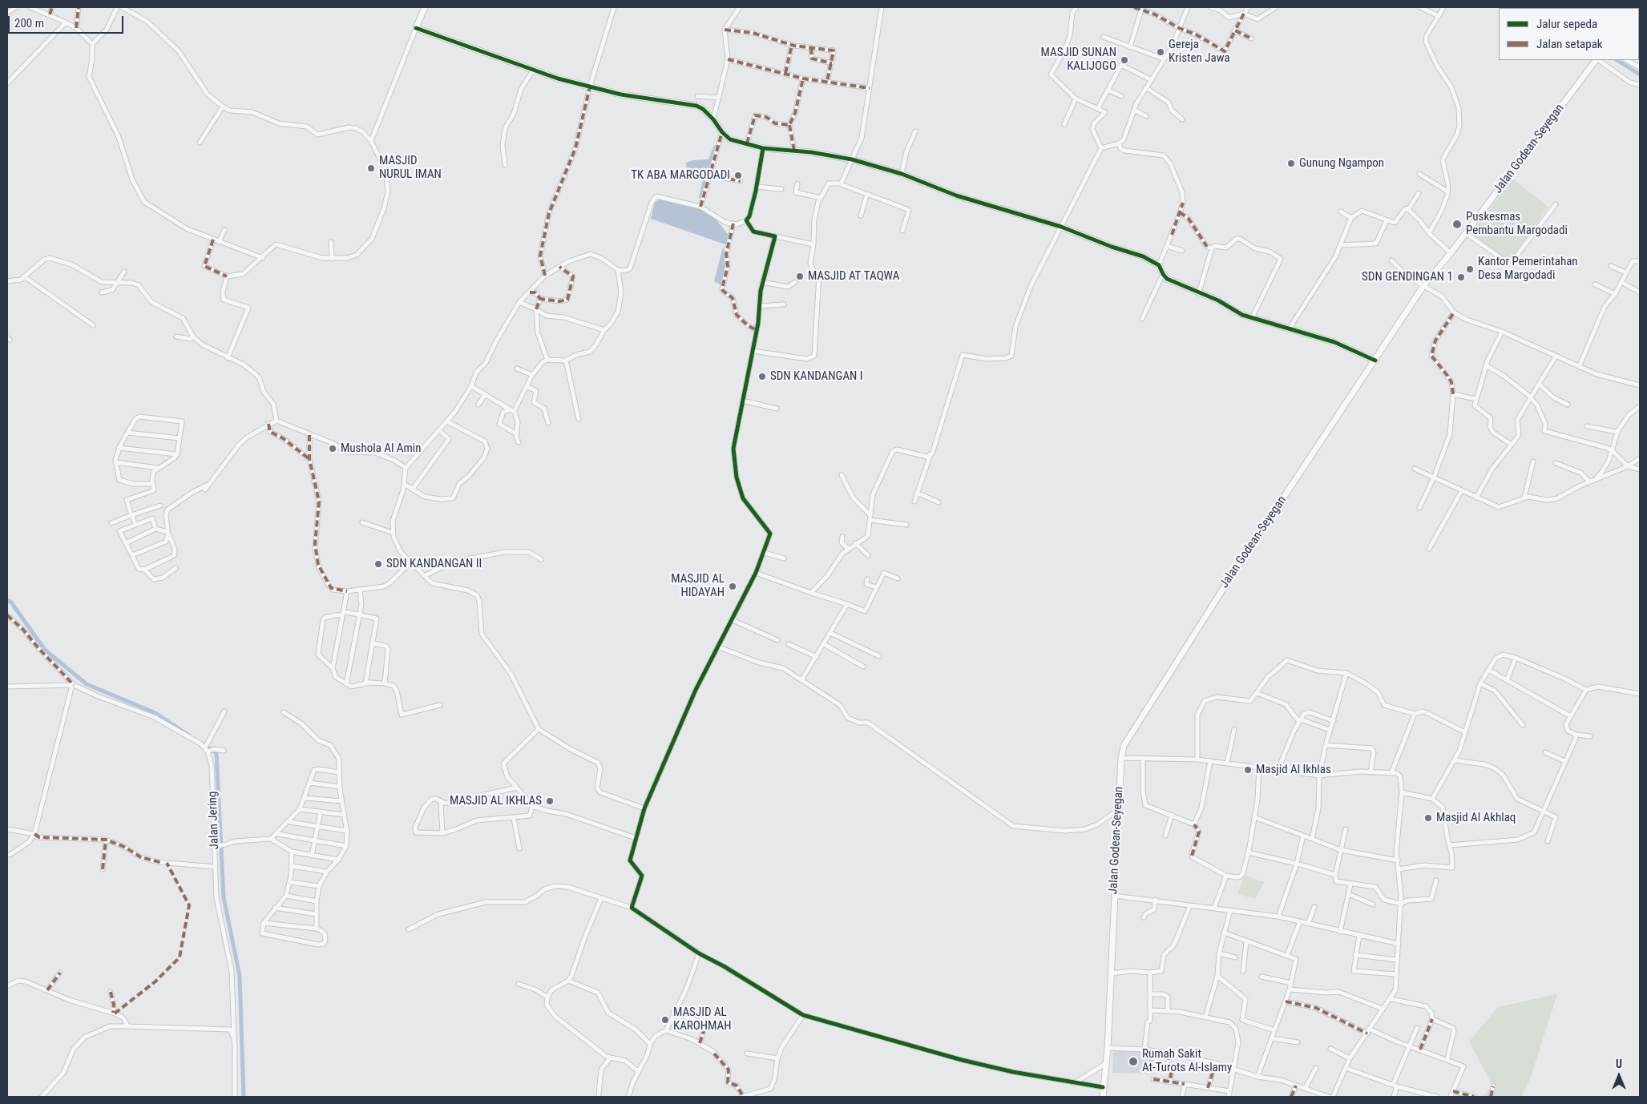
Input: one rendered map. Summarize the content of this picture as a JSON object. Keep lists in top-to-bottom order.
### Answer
{
  "streets": {
    "main road": ["Jalan Godean-Seyegan"],
    "street": ["Jalan Jering"]
  },
  "places": [
    "Gereja Kristen Jawa",
    "MASJID SUNAN KALIJOGO",
    "Gunung Ngampon",
    "MASJID NURUL IMAN",
    "TK ABA MARGODADI",
    "Puskesmas Pembantu Margodadi",
    "Kantor Pemerintahan Desa Margodadi",
    "MASJID AT TAQWA",
    "SDN GENDINGAN 1",
    "SDN KANDANGAN I",
    "Mushola Al Amin",
    "SDN KANDANGAN II",
    "MASJID AL HIDAYAH",
    "Masjid Al Ikhlas",
    "MASJID AL IKHLAS",
    "Masjid Al Akhlaq",
    "MASJID AL KAROHMAH",
    "Rumah Sakit At-Turots Al-Islamy"
  ],
  "legend": ["Jalur sepeda", "Jalan setapak"],
  "scale_bar": "200 m",
  "north": "top"
}
